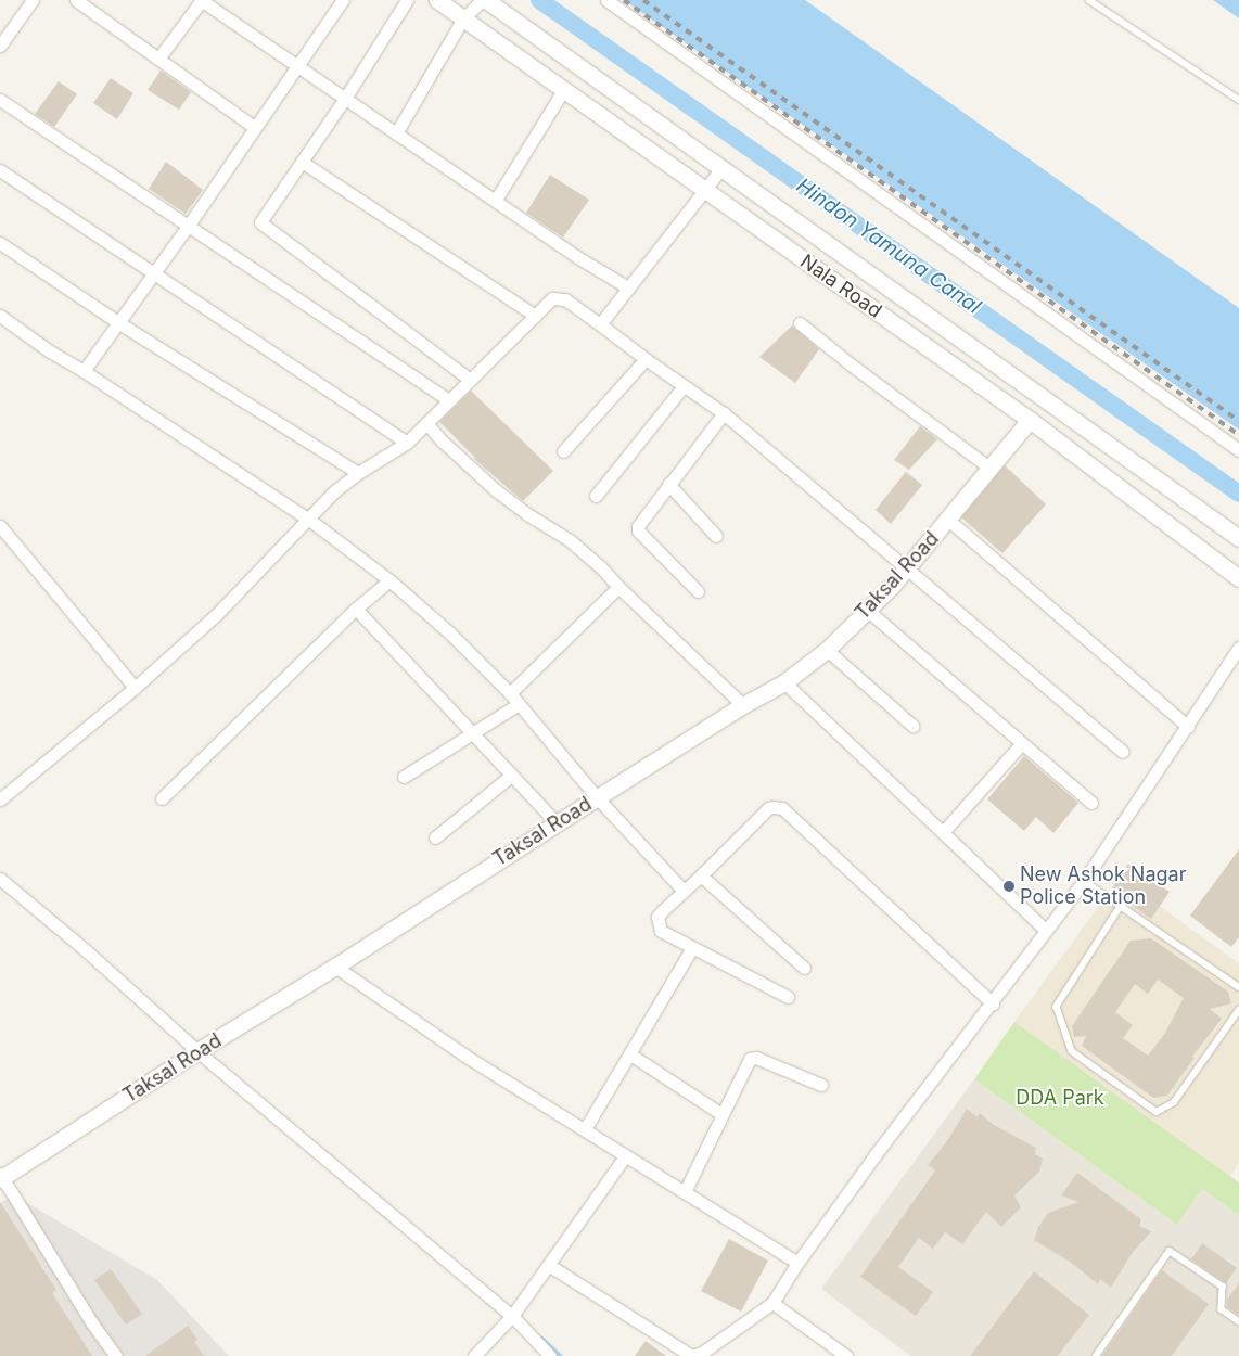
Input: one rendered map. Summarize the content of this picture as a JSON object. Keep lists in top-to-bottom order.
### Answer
{
  "streets": {
    "street": ["Nala Road", "Taksal Road"]
  },
  "crossings": [
    ["Nala Road", "Taksal Road"]
  ],
  "water": ["Hindon Yamuna Canal"],
  "parks": ["DDA Park"],
  "places": ["New Ashok Nagar Police Station"]
}
